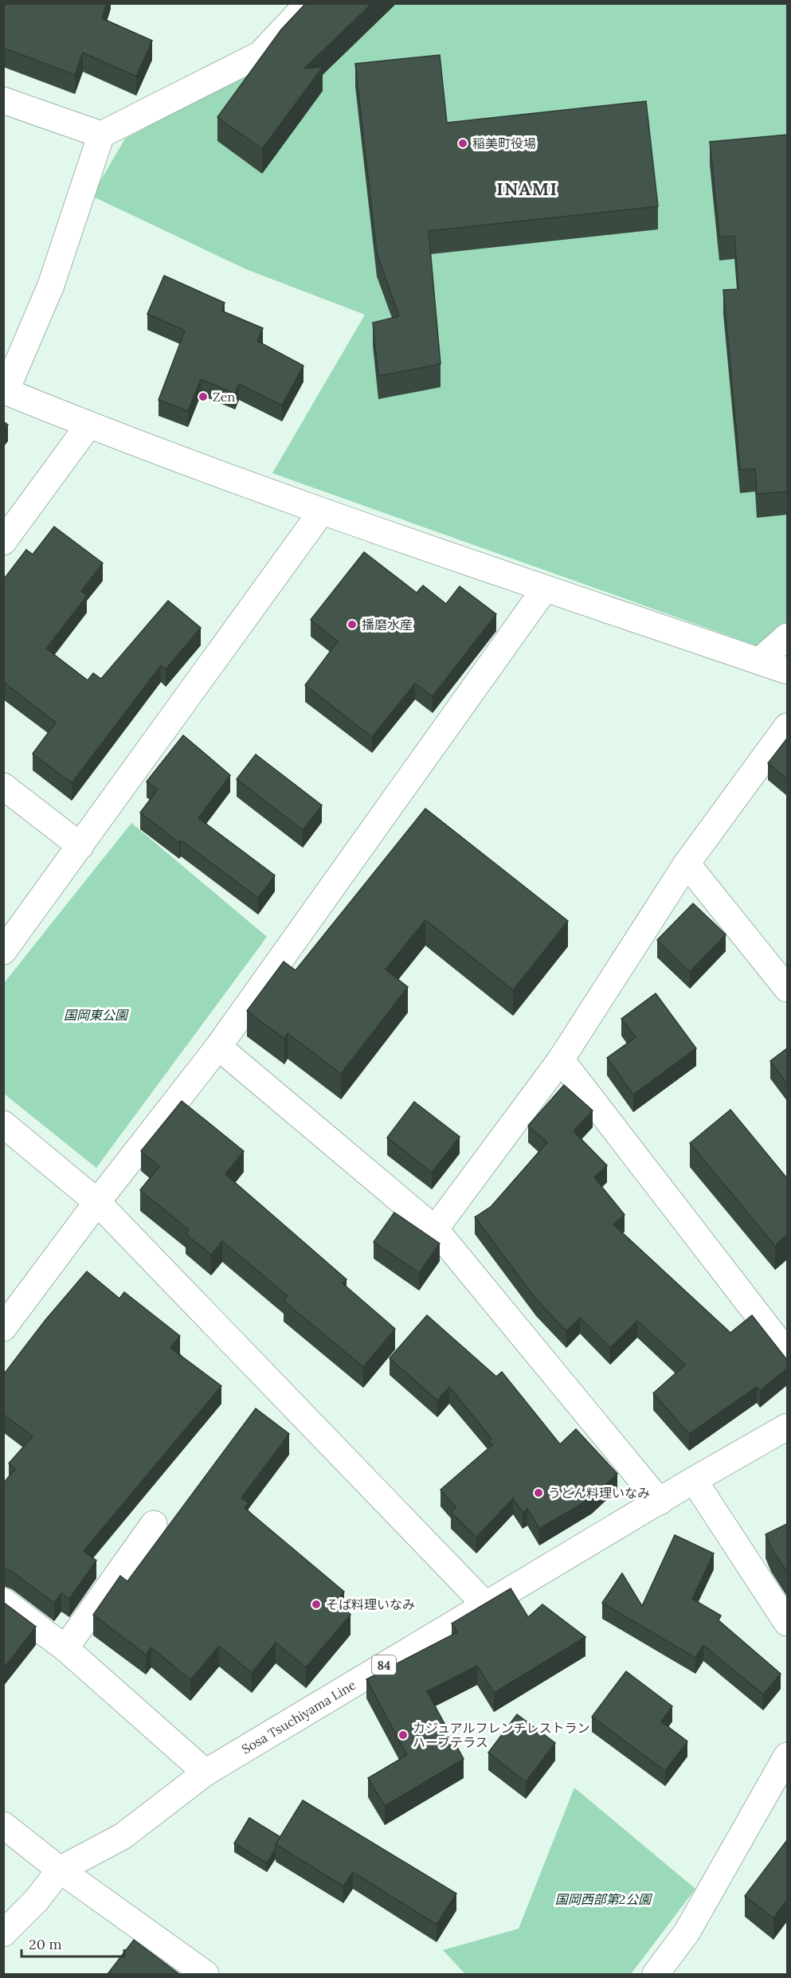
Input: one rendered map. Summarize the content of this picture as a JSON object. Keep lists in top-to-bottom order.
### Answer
{
  "streets": {
    "street": ["84", "Sosa Tsuchiyama Line"]
  },
  "districts": ["INAMI"],
  "parks": ["国岡東公園", "国岡西部第2公園"],
  "places": [
    "稲美町役場",
    "Zen",
    "播磨水産",
    "うどん料理いなみ",
    "そば料理いなみ",
    "カジュアルフレンチレストラン ハーブテラス"
  ],
  "scale_bar": "20 m"
}
